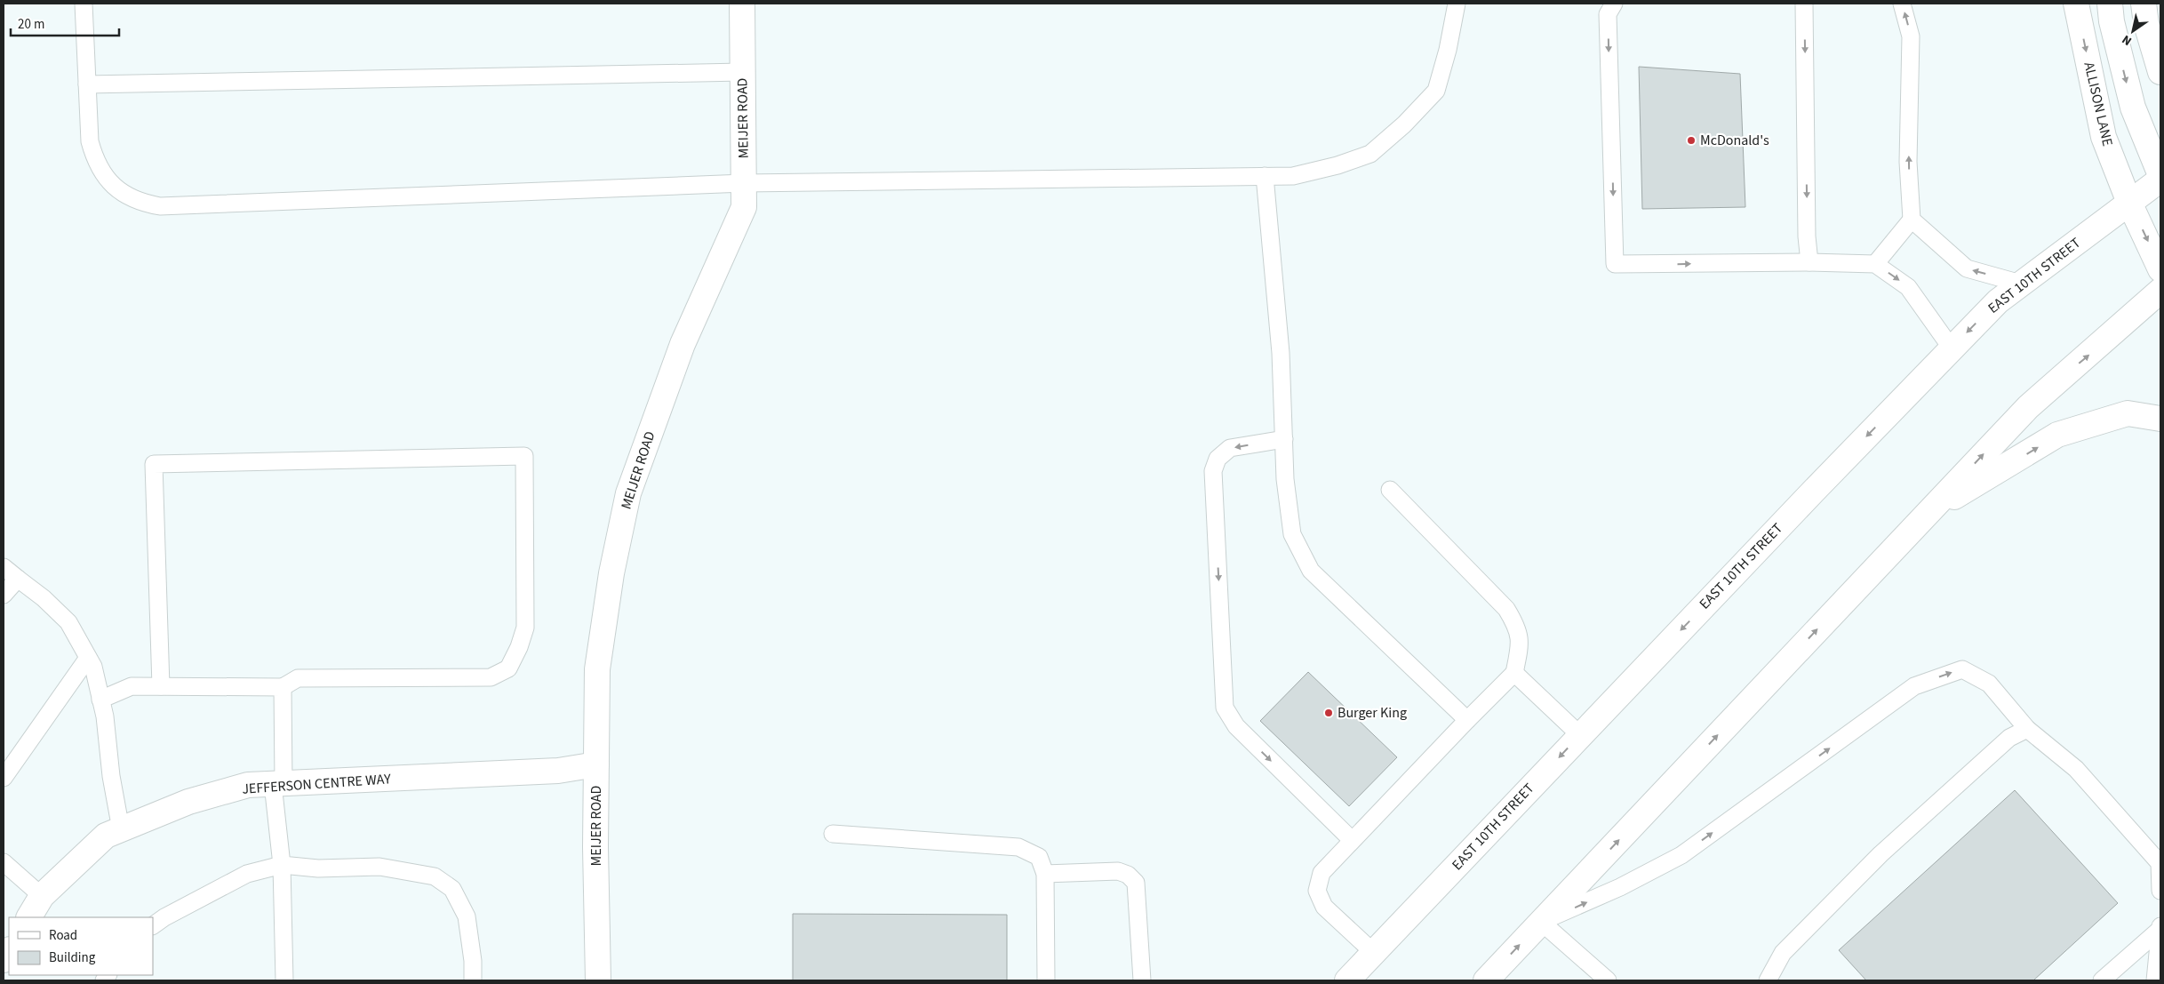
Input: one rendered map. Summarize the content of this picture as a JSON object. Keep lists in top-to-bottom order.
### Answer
{
  "streets": {
    "main road": [
      "ALLISON LANE",
      "MEIJER ROAD",
      "EAST 10TH STREET",
      "JEFFERSON CENTRE WAY"
    ]
  },
  "crossings": [
    ["ALLISON LANE", "EAST 10TH STREET"],
    ["MEIJER ROAD", "JEFFERSON CENTRE WAY"]
  ],
  "places": ["McDonald's", "Burger King"],
  "legend": ["Road", "Building"],
  "scale_bar": "20 m",
  "north": "bottom left"
}
